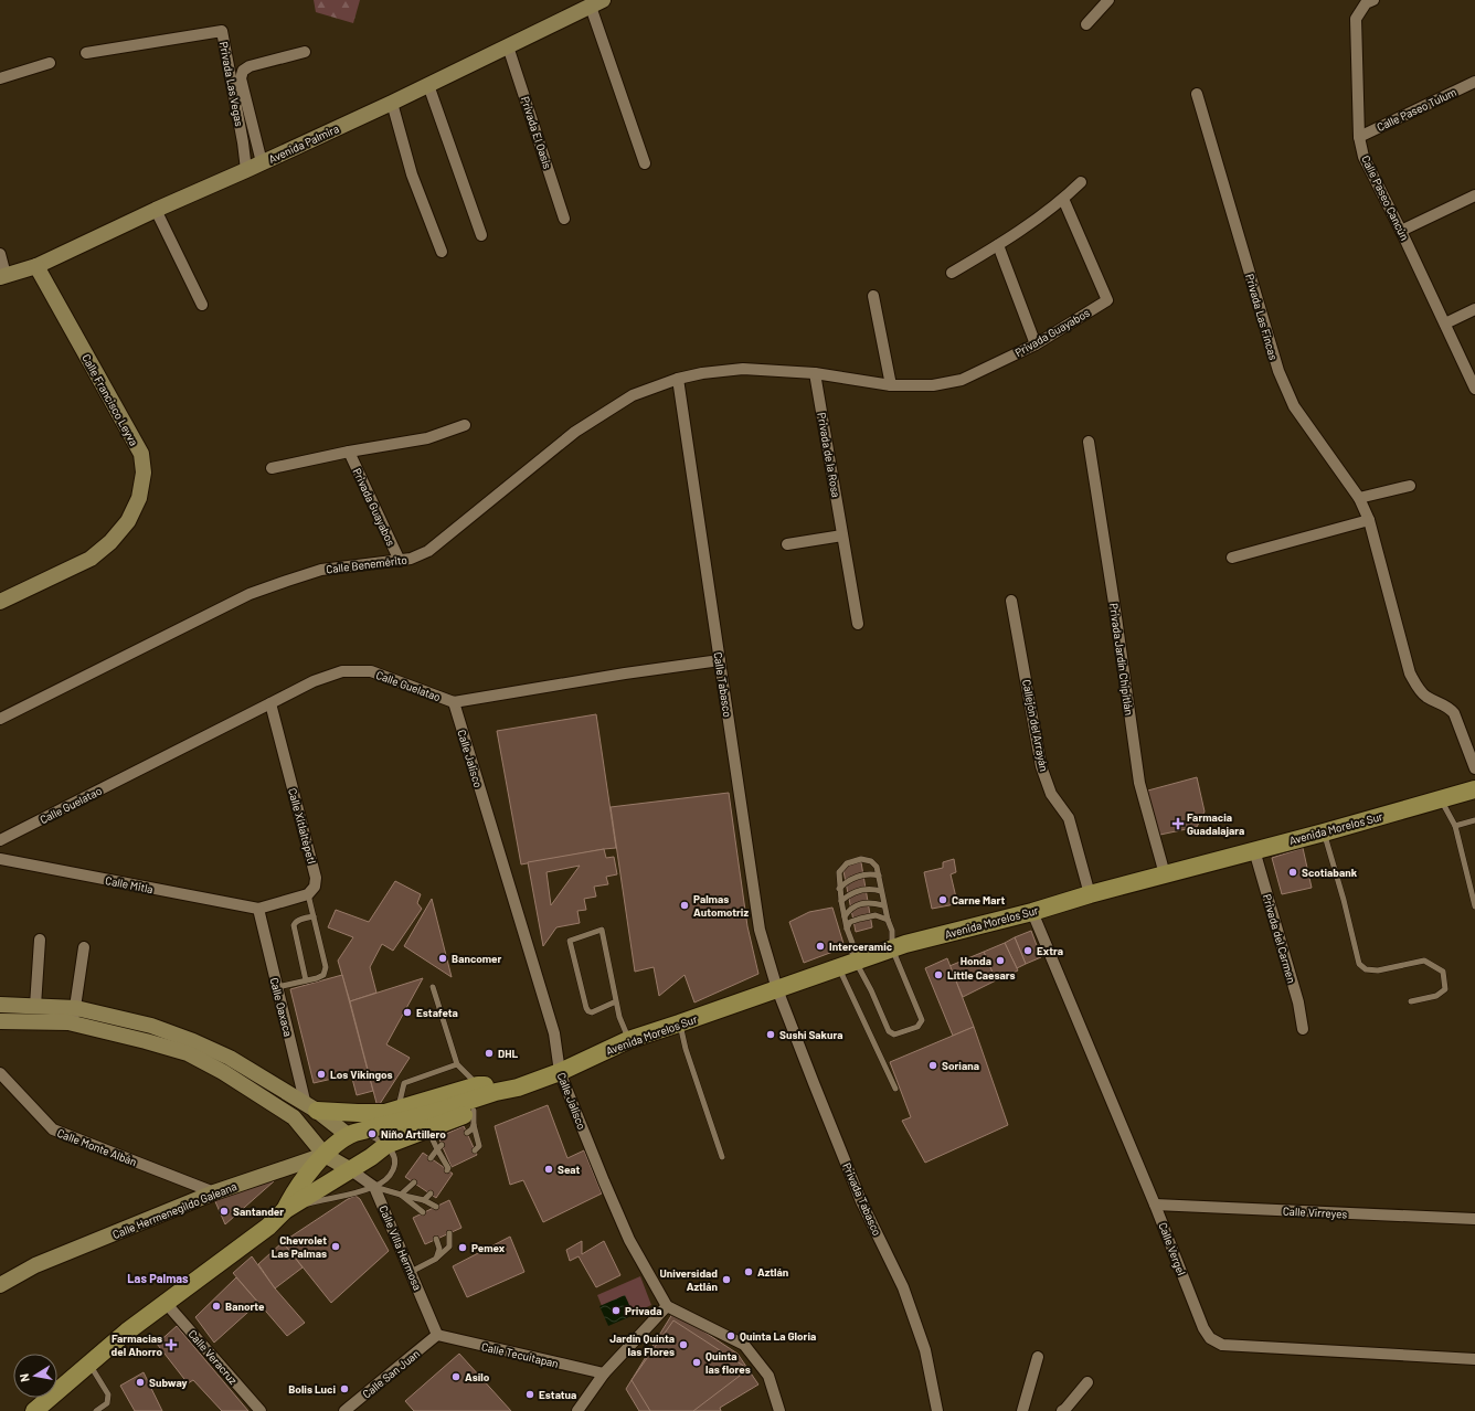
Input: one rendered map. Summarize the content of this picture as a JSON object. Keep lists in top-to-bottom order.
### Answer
{
  "streets": {
    "main road": ["Avenida Morelos Sur"],
    "street": [
      "Privada Las Vegas",
      "Calle Paseo Tulum",
      "Privada El Oasis",
      "Avenida Palmira",
      "Calle Paseo Cancún",
      "Privada Las Fincas",
      "Privada Guayabos",
      "Calle Francisco Leyva",
      "Privada de la Rosa",
      "Calle Benemérito",
      "Privada Jardín Chipitlán",
      "Calle Tabasco",
      "Calle Guelatao",
      "Callejón del Arrayán",
      "Calle Jalisco",
      "Calle Xitlaltépetl",
      "Calle Mitla",
      "Privada del Carmen",
      "Calle Oaxaca",
      "Calle Monte Albán",
      "Privada Tabasco",
      "Calle Hermenegildo Galeana",
      "Calle Virreyes",
      "Calle Villa Hermosa",
      "Calle Vergel",
      "Calle Tecuitapan",
      "Calle Veracruz",
      "Calle San Juan"
    ]
  },
  "crossings": [
    ["Privada Las Vegas", "Avenida Palmira"],
    ["Calle Paseo Tulum", "Calle Paseo Cancún"],
    ["Privada El Oasis", "Avenida Palmira"],
    ["Avenida Palmira", "Calle Francisco Leyva"],
    ["Privada Guayabos", "Privada de la Rosa"],
    ["Privada Guayabos", "Calle Benemérito"],
    ["Privada de la Rosa", "Calle Benemérito"],
    ["Calle Benemérito", "Calle Tabasco"],
    ["Privada Jardín Chipitlán", "Avenida Morelos Sur"],
    ["Calle Tabasco", "Calle Guelatao"],
    ["Calle Tabasco", "Avenida Morelos Sur"],
    ["Calle Tabasco", "Privada Tabasco"],
    ["Calle Guelatao", "Calle Jalisco"],
    ["Calle Guelatao", "Calle Xitlaltépetl"],
    ["Callejón del Arrayán", "Avenida Morelos Sur"],
    ["Calle Jalisco", "Avenida Morelos Sur"],
    ["Avenida Morelos Sur", "Privada del Carmen"],
    ["Avenida Morelos Sur", "Privada Tabasco"],
    ["Avenida Morelos Sur", "Calle Hermenegildo Galeana"],
    ["Avenida Morelos Sur", "Calle Vergel"],
    ["Calle Mitla", "Calle Oaxaca"],
    ["Calle Monte Albán", "Calle Hermenegildo Galeana"],
    ["Calle Virreyes", "Calle Vergel"],
    ["Calle Villa Hermosa", "Calle Tecuitapan"],
    ["Calle Villa Hermosa", "Calle San Juan"],
    ["Calle Tecuitapan", "Calle San Juan"]
  ],
  "districts": ["Las Palmas"],
  "places": {
    "health": ["Farmacia Guadalajara", "Farmacias del Ahorro"],
    "other": [
      "Scotiabank",
      "Carne Mart",
      "Palmas Automotriz",
      "Interceramic",
      "Extra",
      "Bancomer",
      "Honda",
      "Little Caesars",
      "Estafeta",
      "Sushi Sakura",
      "DHL",
      "Soriana",
      "Los Vikingos",
      "Niño Artillero",
      "Seat",
      "Santander",
      "Chevrolet Las Palmas",
      "Pemex",
      "Aztlán",
      "Universidad Aztlán",
      "Banorte",
      "Privada",
      "Quinta La Gloria",
      "Jardín Quinta las Flores",
      "Quinta las flores",
      "Asilo",
      "Subway",
      "Bolis Luci",
      "Estatua"
    ]
  },
  "north": "left"
}
